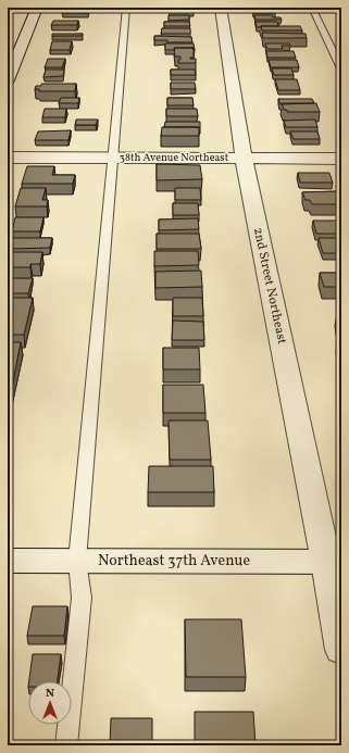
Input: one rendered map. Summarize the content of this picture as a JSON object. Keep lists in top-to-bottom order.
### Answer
{
  "streets": {
    "street": ["38th Avenue Northeast", "2nd Street Northeast", "Northeast 37th Avenue"]
  },
  "crossings": [
    ["38th Avenue Northeast", "2nd Street Northeast"],
    ["2nd Street Northeast", "Northeast 37th Avenue"]
  ],
  "north": "top"
}
